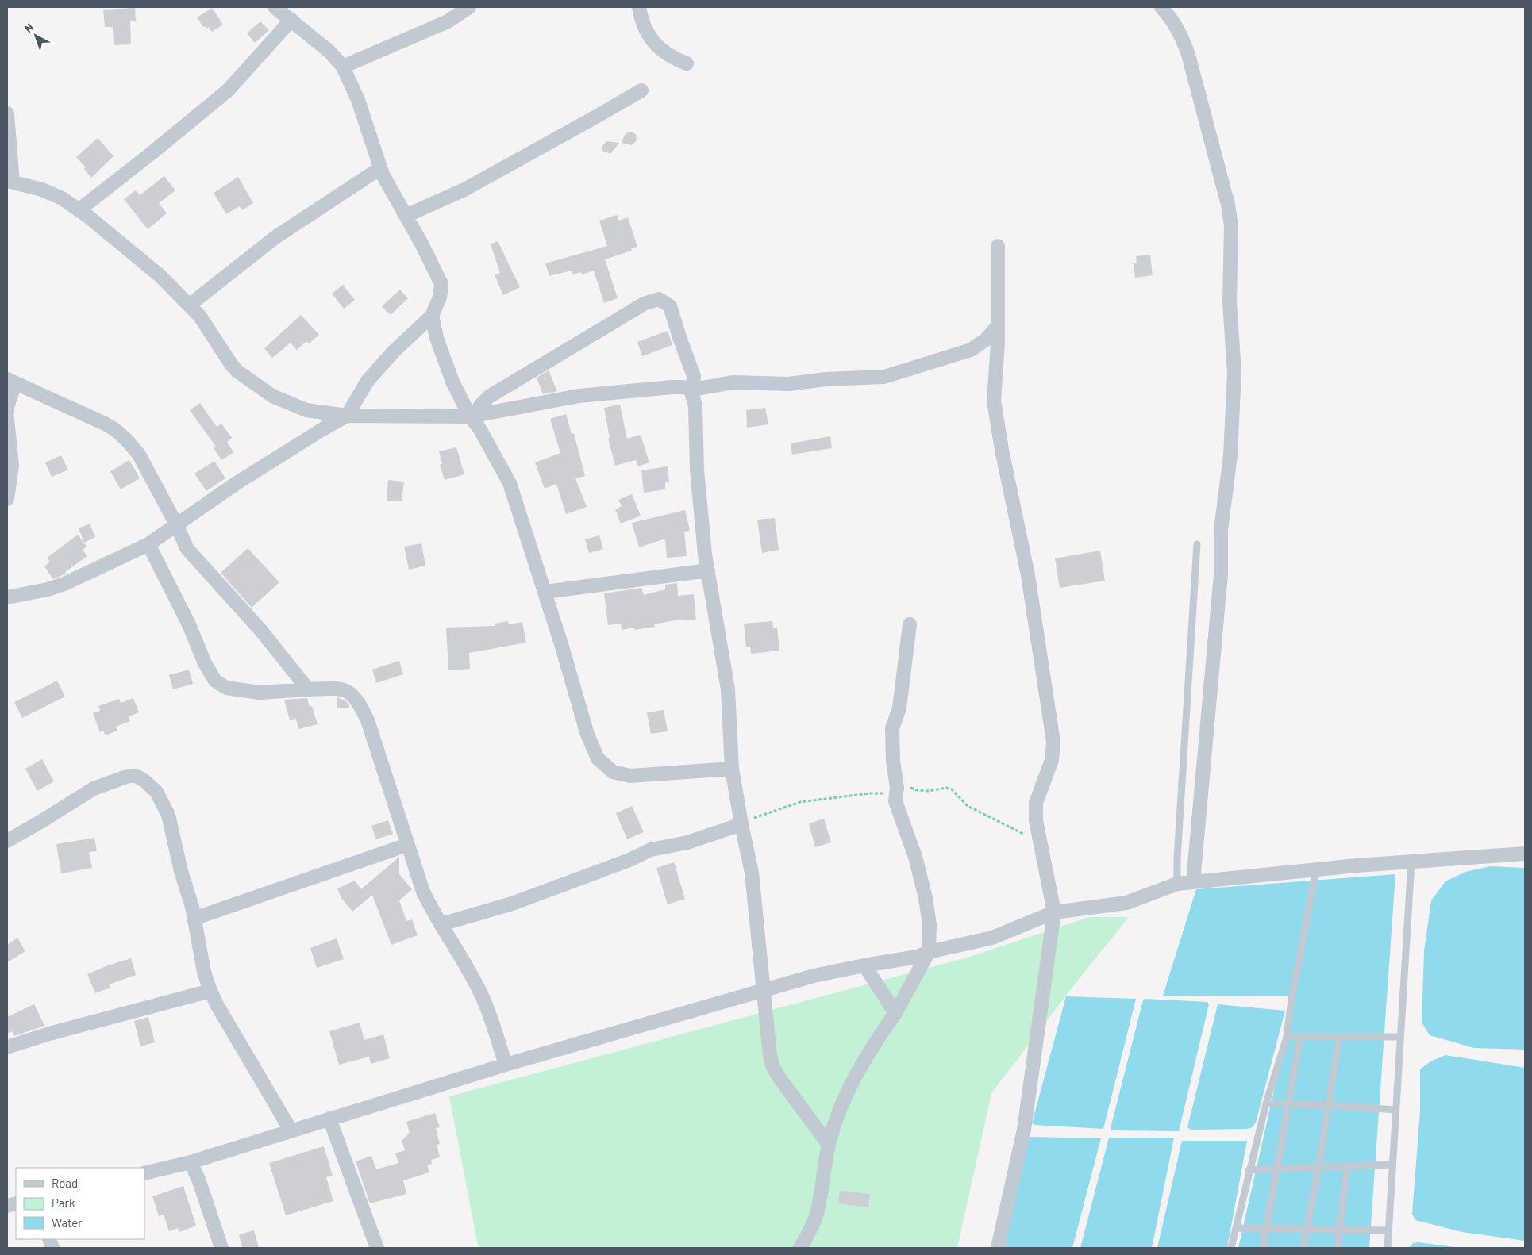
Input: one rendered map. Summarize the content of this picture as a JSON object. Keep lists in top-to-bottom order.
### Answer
{
  "legend": ["Road", "Park", "Water"],
  "north": "top left"
}
